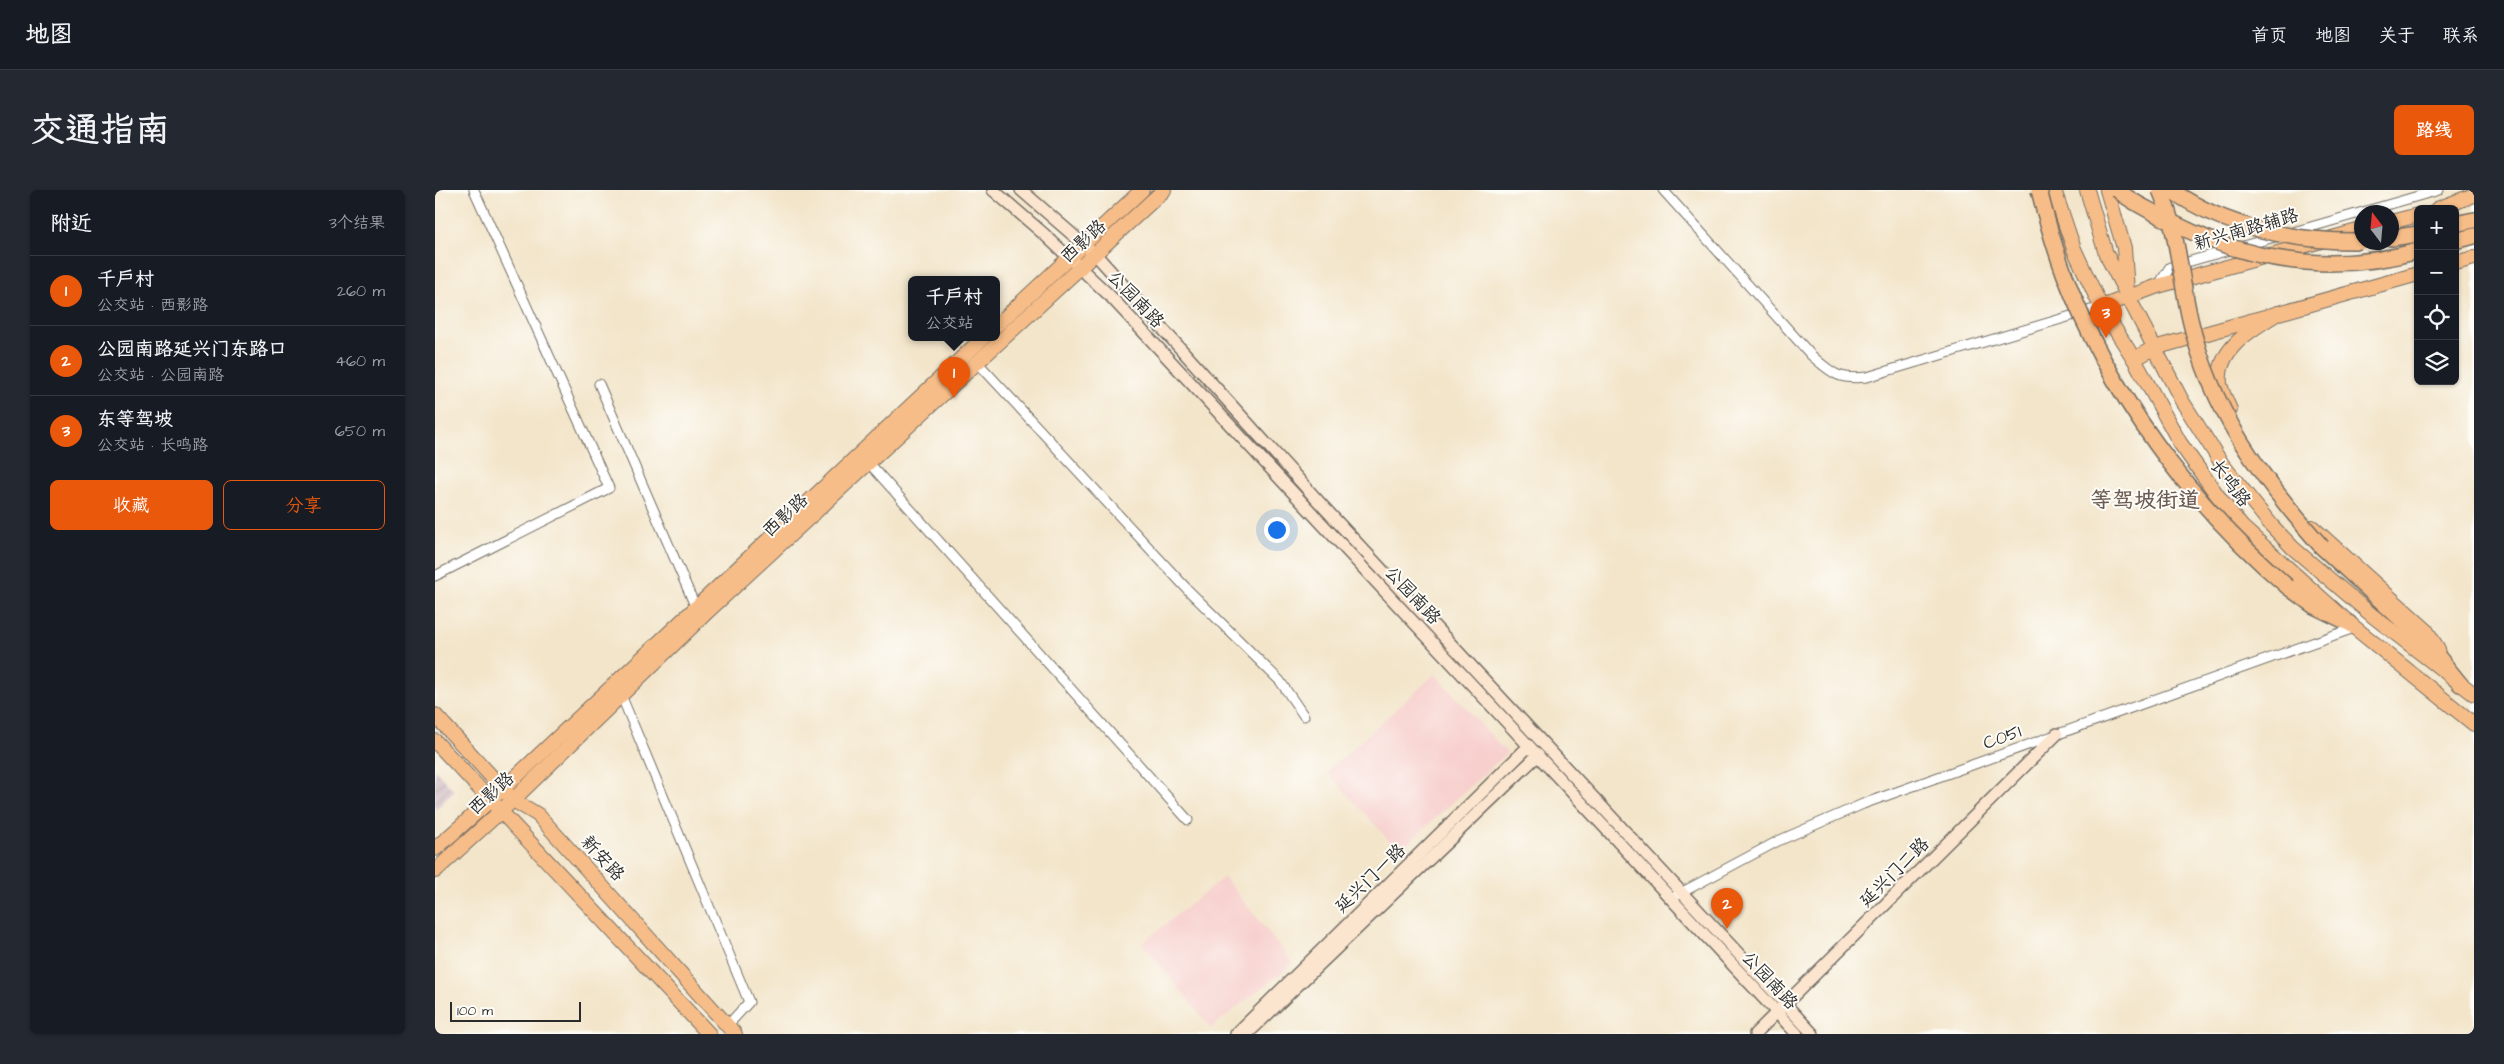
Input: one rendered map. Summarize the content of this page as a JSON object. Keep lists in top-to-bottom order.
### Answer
{
  "streets": {
    "main road": [
      "西影路",
      "公园南路",
      "长鸣路",
      "新安路",
      "延兴门二路",
      "延兴门一路"
    ],
    "street": ["新兴南路辅路", "C051"]
  },
  "crossings": [
    ["西影路", "公园南路"],
    ["西影路", "新安路"],
    ["公园南路", "C051"],
    ["公园南路", "延兴门二路"],
    ["公园南路", "延兴门一路"],
    ["长鸣路", "C051"],
    ["C051", "延兴门二路"]
  ],
  "districts": ["等驾坡街道"],
  "scale_bar": "100 m",
  "north": "top",
  "page": {
    "header": "地图",
    "nav": [
      "首页",
      "地图",
      "关于",
      "联系"
    ],
    "title": "交通指南",
    "buttons": [
      "路线",
      ["收藏", "分享"]
    ],
    "heading": ["附近", "3个结果"],
    "map_buttons": ["+", "−"],
    "list": [
      {
        "mark": "1",
        "name": "千户村",
        "note": "公交站 · 西影路",
        "value": "260 m"
      },
      {
        "mark": "2",
        "name": "公园南路延兴门东路口",
        "note": "公交站 · 公园南路",
        "value": "460 m"
      },
      {
        "mark": "3",
        "name": "东等驾坡",
        "note": "公交站 · 长鸣路",
        "value": "650 m"
      }
    ],
    "popup": ["千户村", "公交站"],
    "pins": ["3", "1", "2"],
    "scale": "100 m"
  }
}
